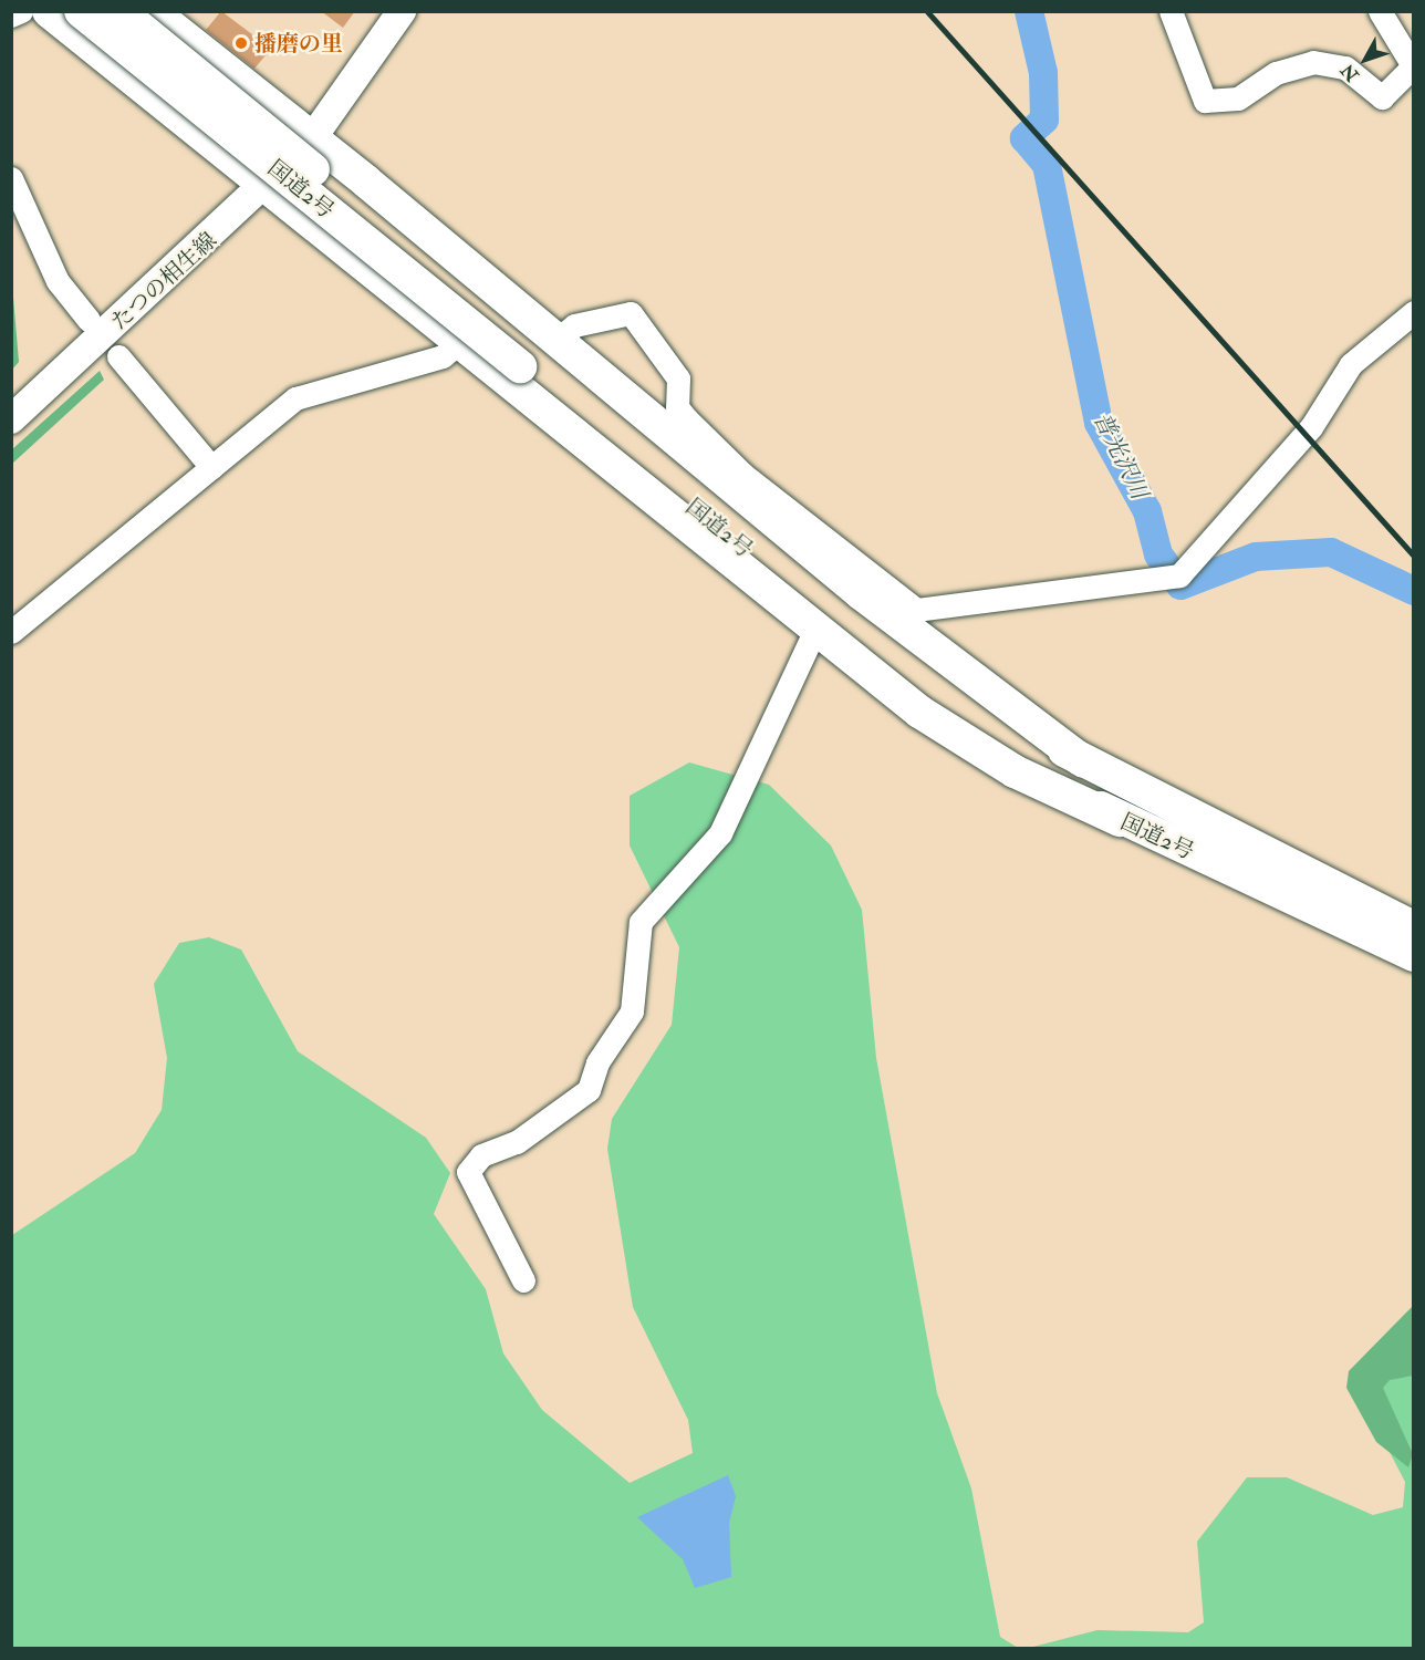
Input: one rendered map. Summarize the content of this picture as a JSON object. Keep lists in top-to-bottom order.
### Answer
{
  "streets": {
    "highway": ["国道2号"],
    "main road": ["たつの相生線"]
  },
  "water": ["普光沢川"],
  "places": ["播磨の里"],
  "north": "bottom left"
}
